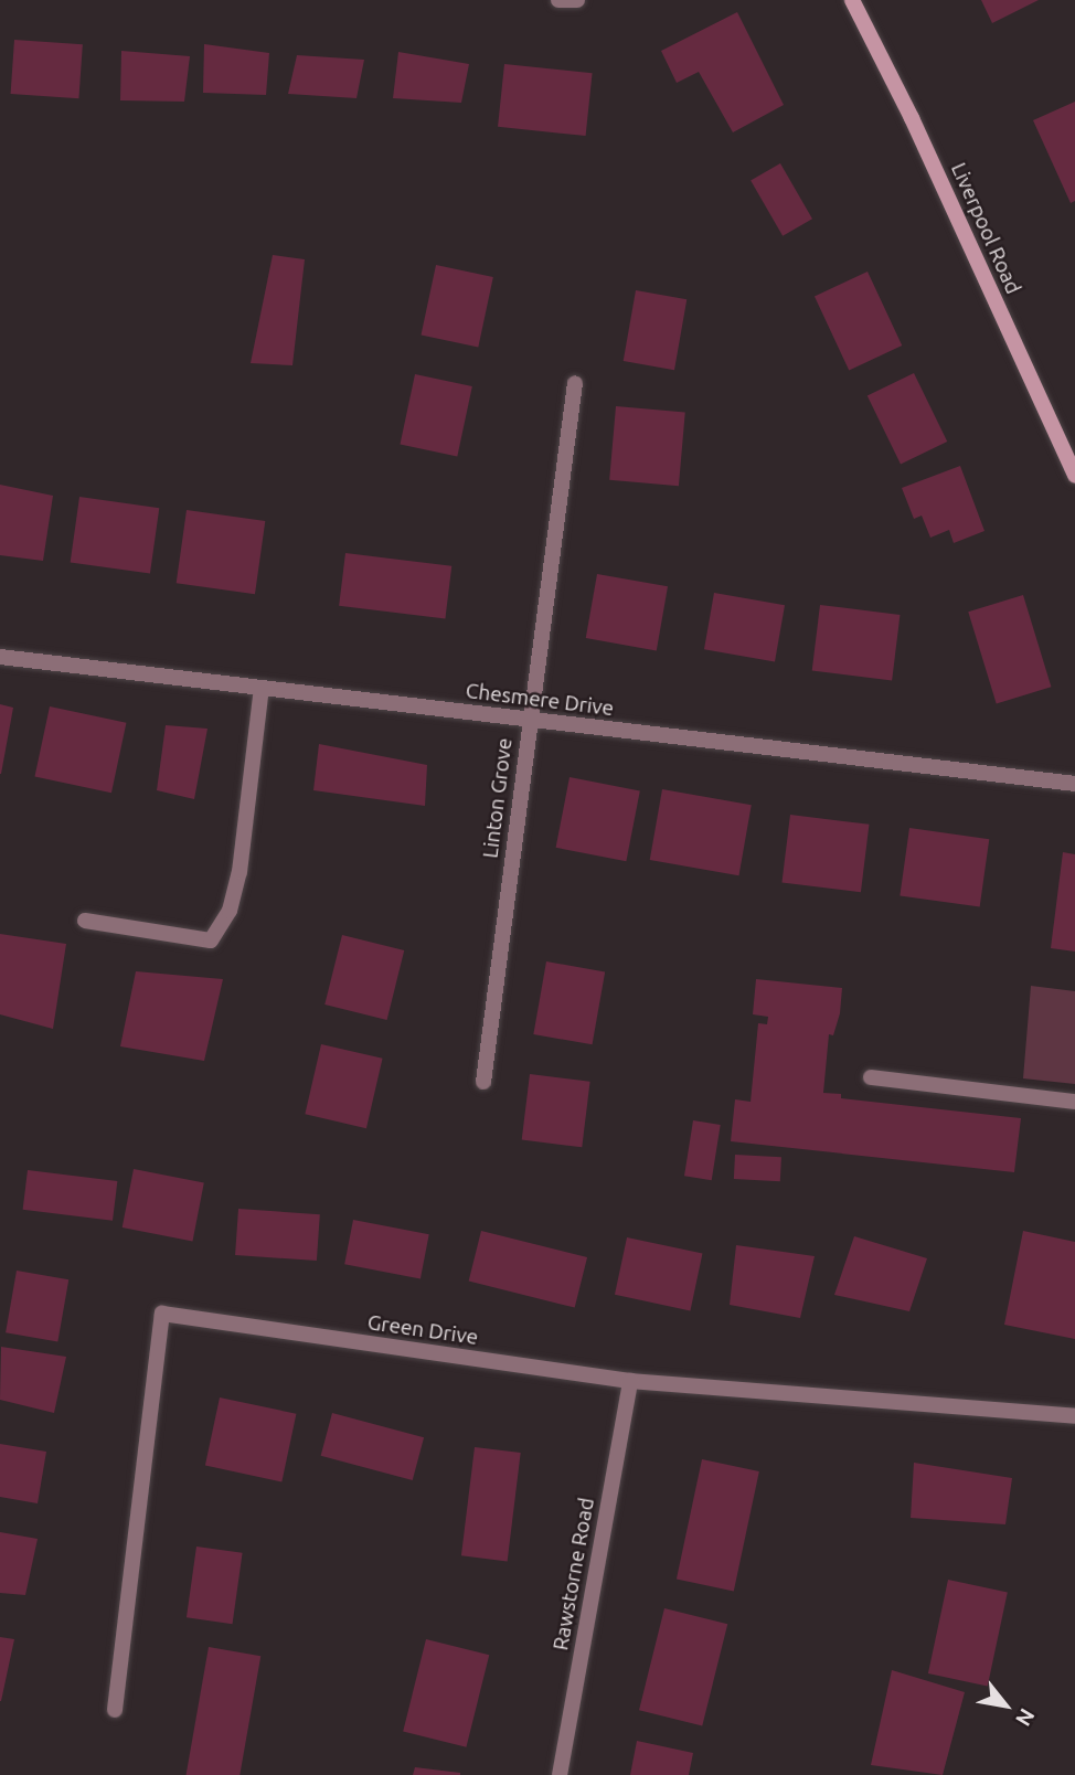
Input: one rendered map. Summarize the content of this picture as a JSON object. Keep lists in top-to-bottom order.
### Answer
{
  "streets": {
    "street": [
      "Liverpool Road",
      "Chesmere Drive",
      "Linton Grove",
      "Green Drive",
      "Rawstorne Road"
    ]
  },
  "crossings": [
    ["Chesmere Drive", "Linton Grove"],
    ["Green Drive", "Rawstorne Road"]
  ],
  "north": "bottom right"
}
